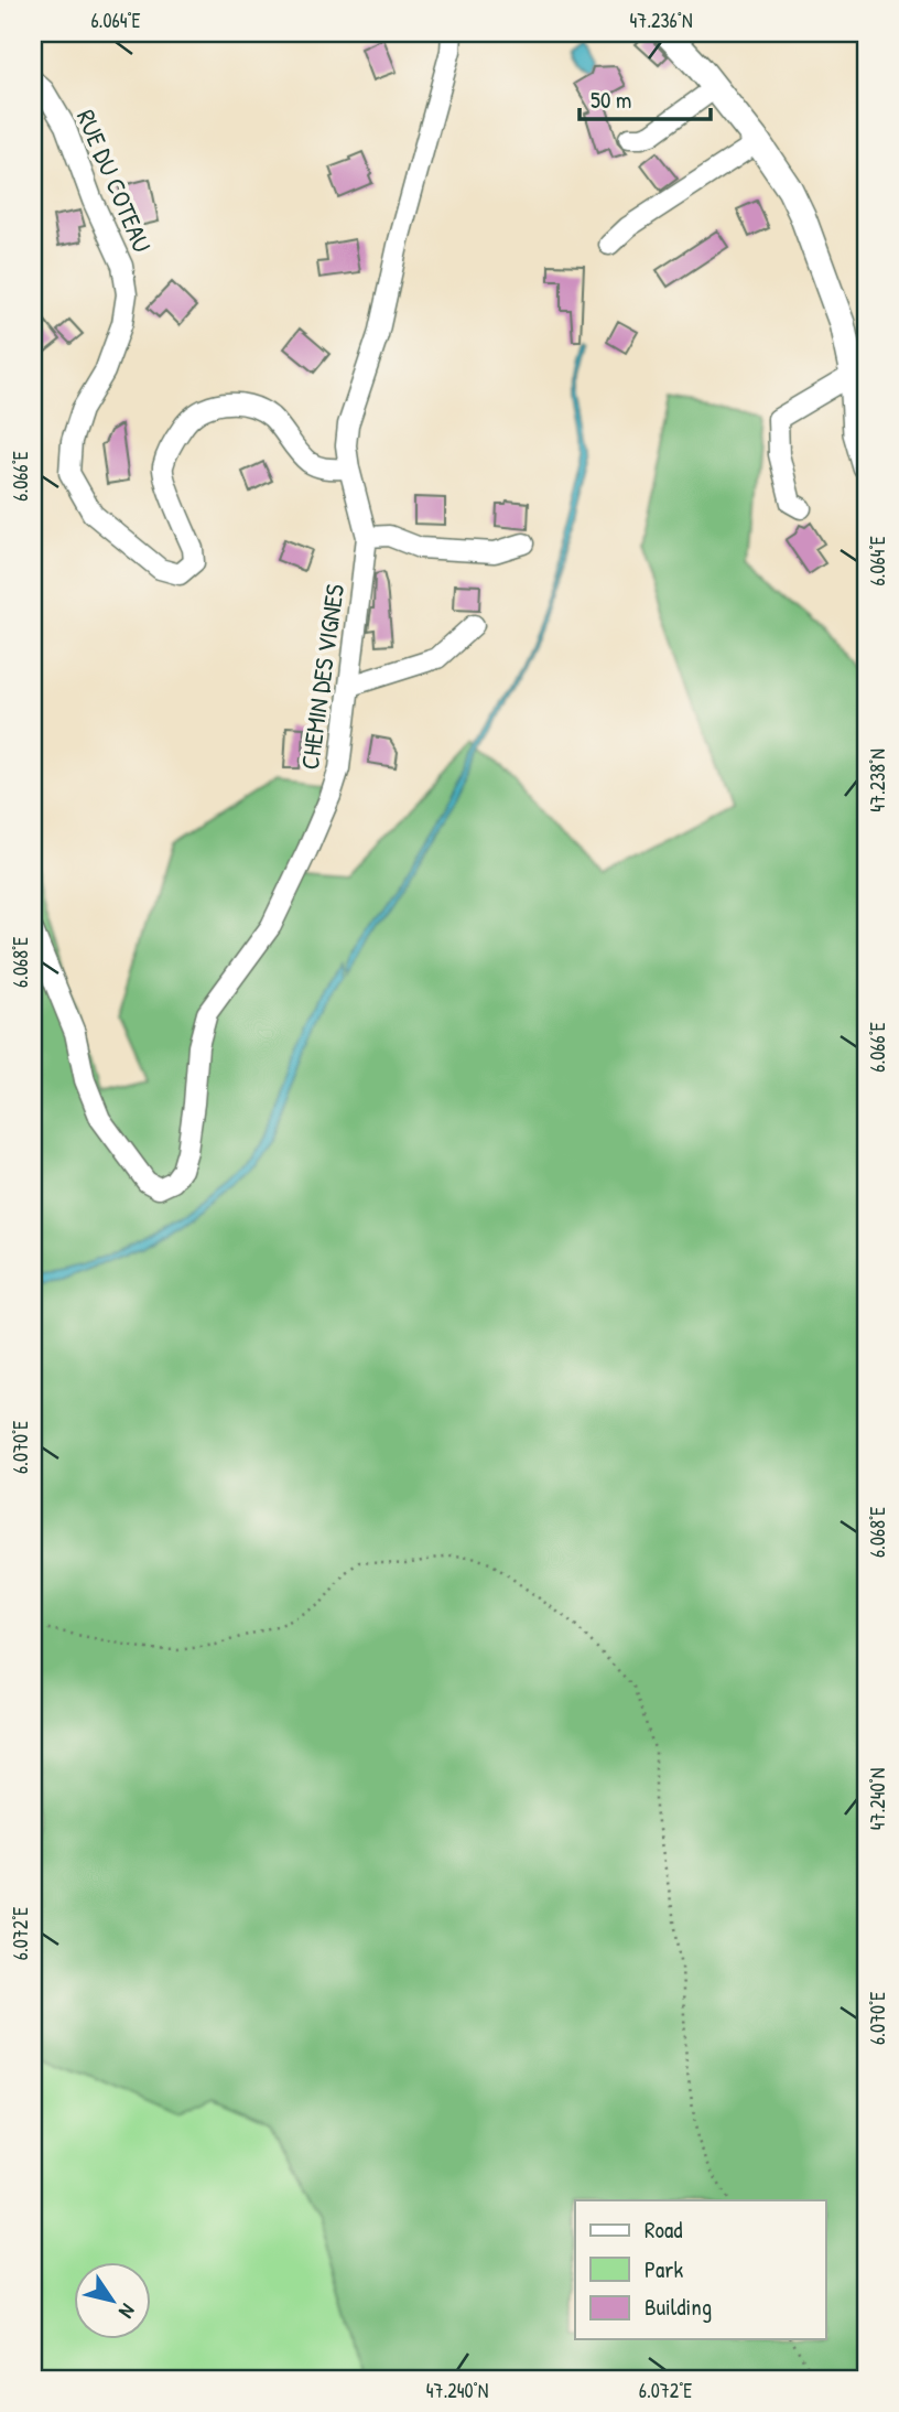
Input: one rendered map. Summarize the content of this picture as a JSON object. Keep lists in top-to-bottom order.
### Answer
{
  "streets": {
    "street": ["RUE DU COTEAU", "CHEMIN DES VIGNES"]
  },
  "crossings": [
    ["RUE DU COTEAU", "CHEMIN DES VIGNES"]
  ],
  "legend": ["Road", "Park", "Building"],
  "scale_bar": "50 m",
  "north": "bottom right",
  "coordinates": [
    "6.064°E",
    "47.236°N",
    "6.066°E",
    "47.238°N",
    "6.068°E",
    "6.070°E",
    "47.240°N",
    "6.072°E"
  ]
}
